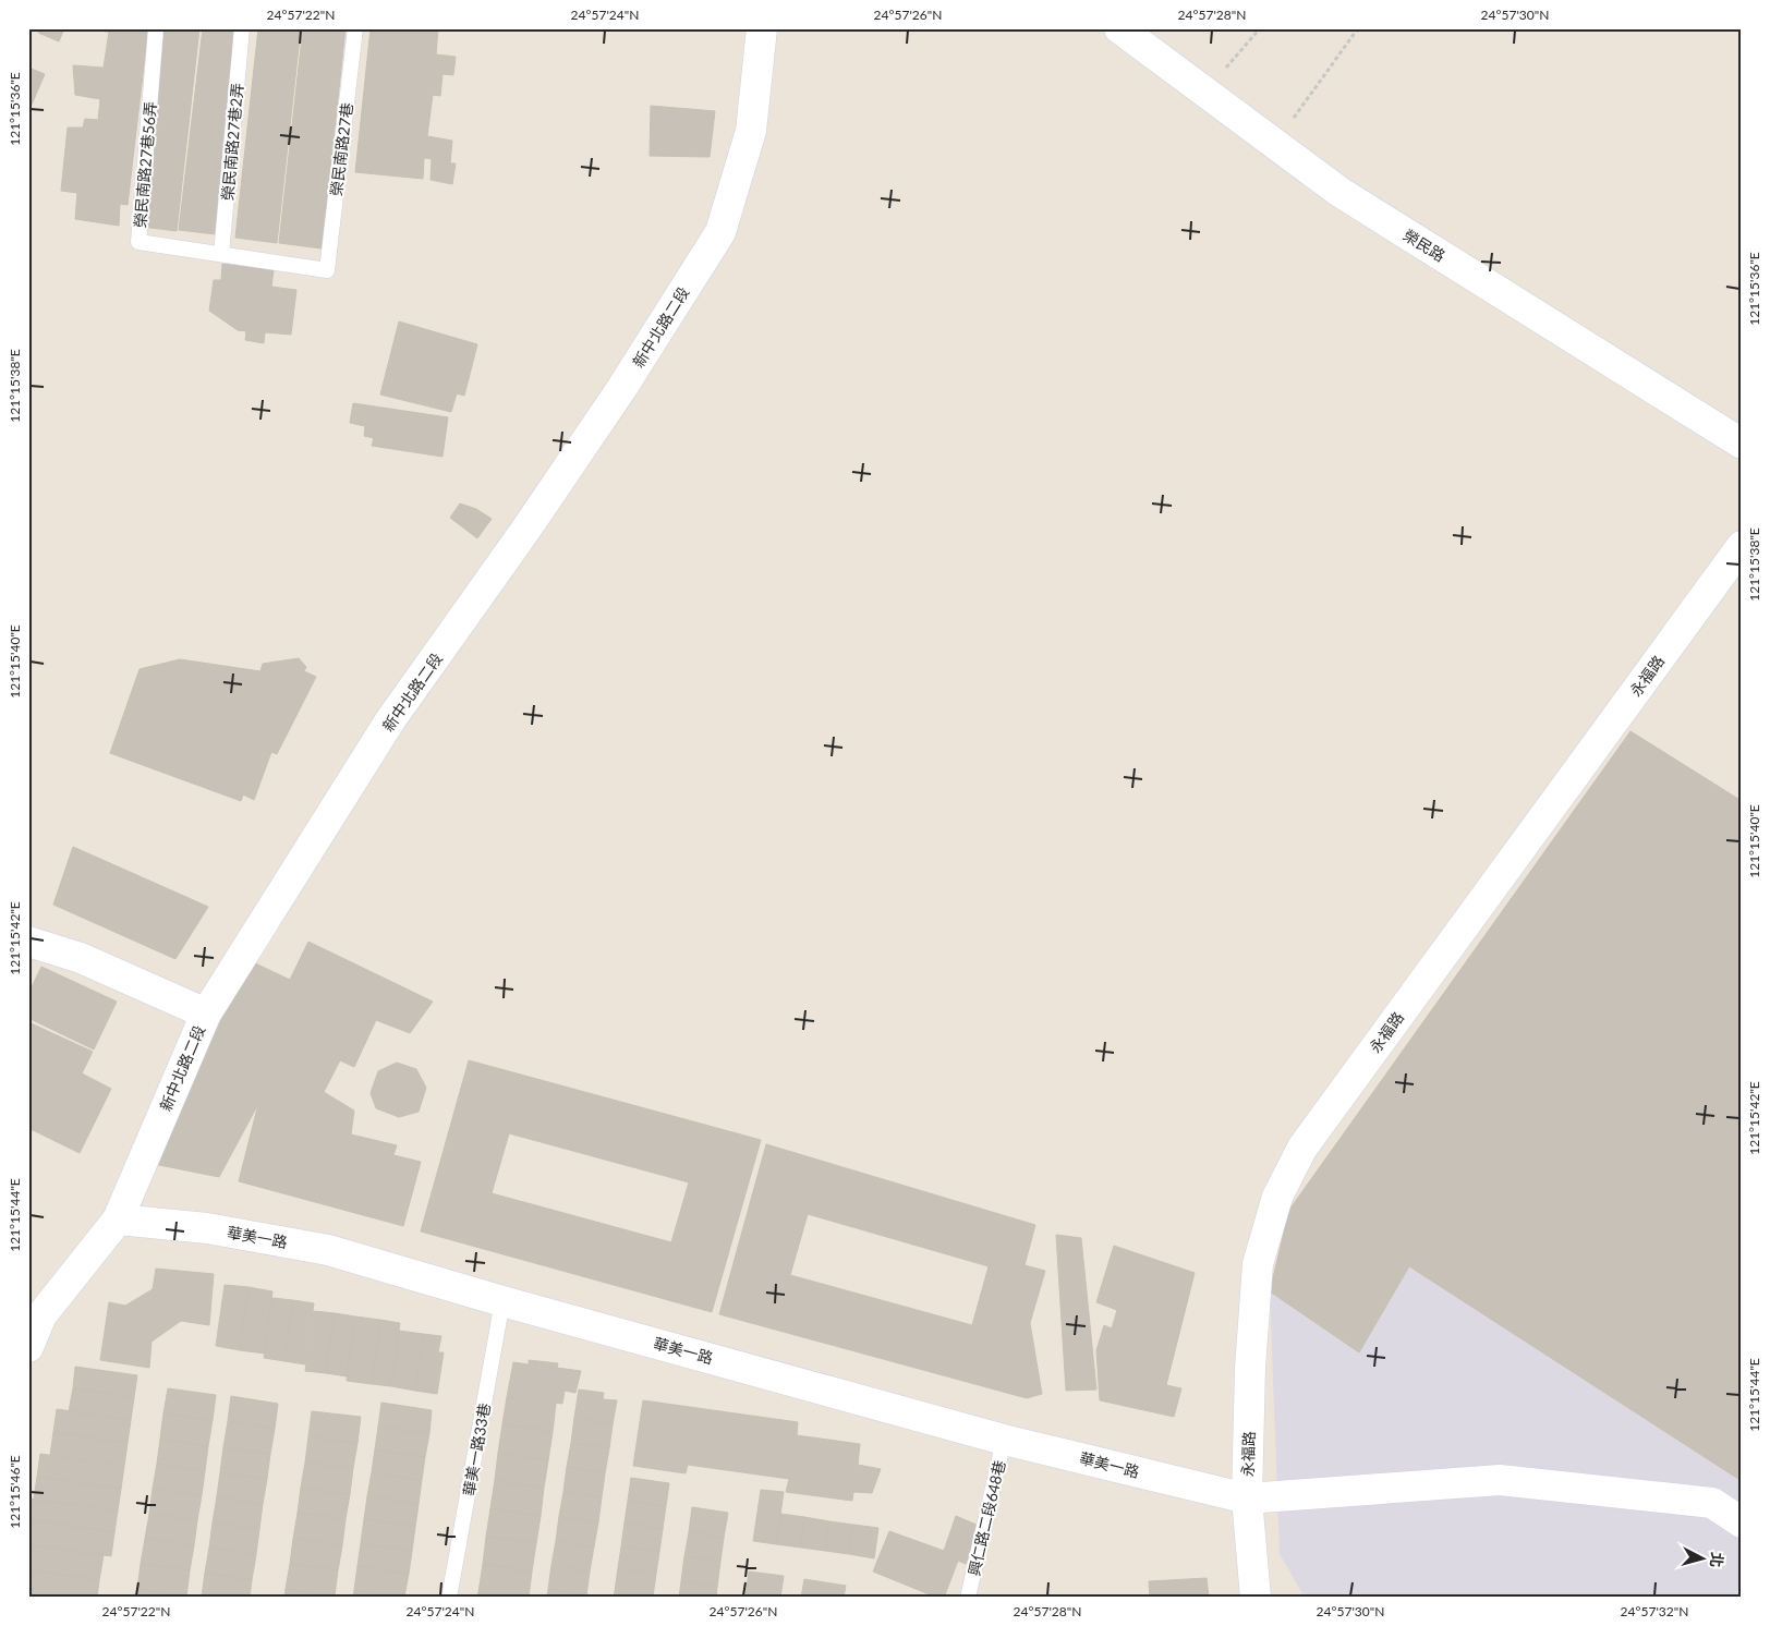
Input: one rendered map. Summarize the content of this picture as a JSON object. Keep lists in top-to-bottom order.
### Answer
{
  "streets": {
    "street": [
      "榮民路",
      "新中北路二段",
      "永福路",
      "華美一路"
    ],
    "lane": [
      "榮民南路27巷2弄",
      "榮民南路27巷",
      "榮民南路27巷56弄",
      "華美一路33巷",
      "興仁路二段648巷"
    ]
  },
  "crossings": [
    ["榮民南路27巷2弄", "榮民南路27巷56弄"],
    ["榮民南路27巷", "榮民南路27巷56弄"],
    ["新中北路二段", "華美一路"],
    ["永福路", "華美一路"],
    ["華美一路", "華美一路33巷"],
    ["華美一路", "興仁路二段648巷"]
  ],
  "north": "right",
  "coordinates": [
    "24°57'22\"N",
    "24°57'24\"N",
    "24°57'26\"N",
    "24°57'28\"N",
    "24°57'30\"N",
    "121°15'36\"E",
    "121°15'38\"E",
    "121°15'40\"E",
    "121°15'42\"E",
    "121°15'44\"E",
    "121°15'46\"E",
    "24°57'32\"N"
  ]
}
